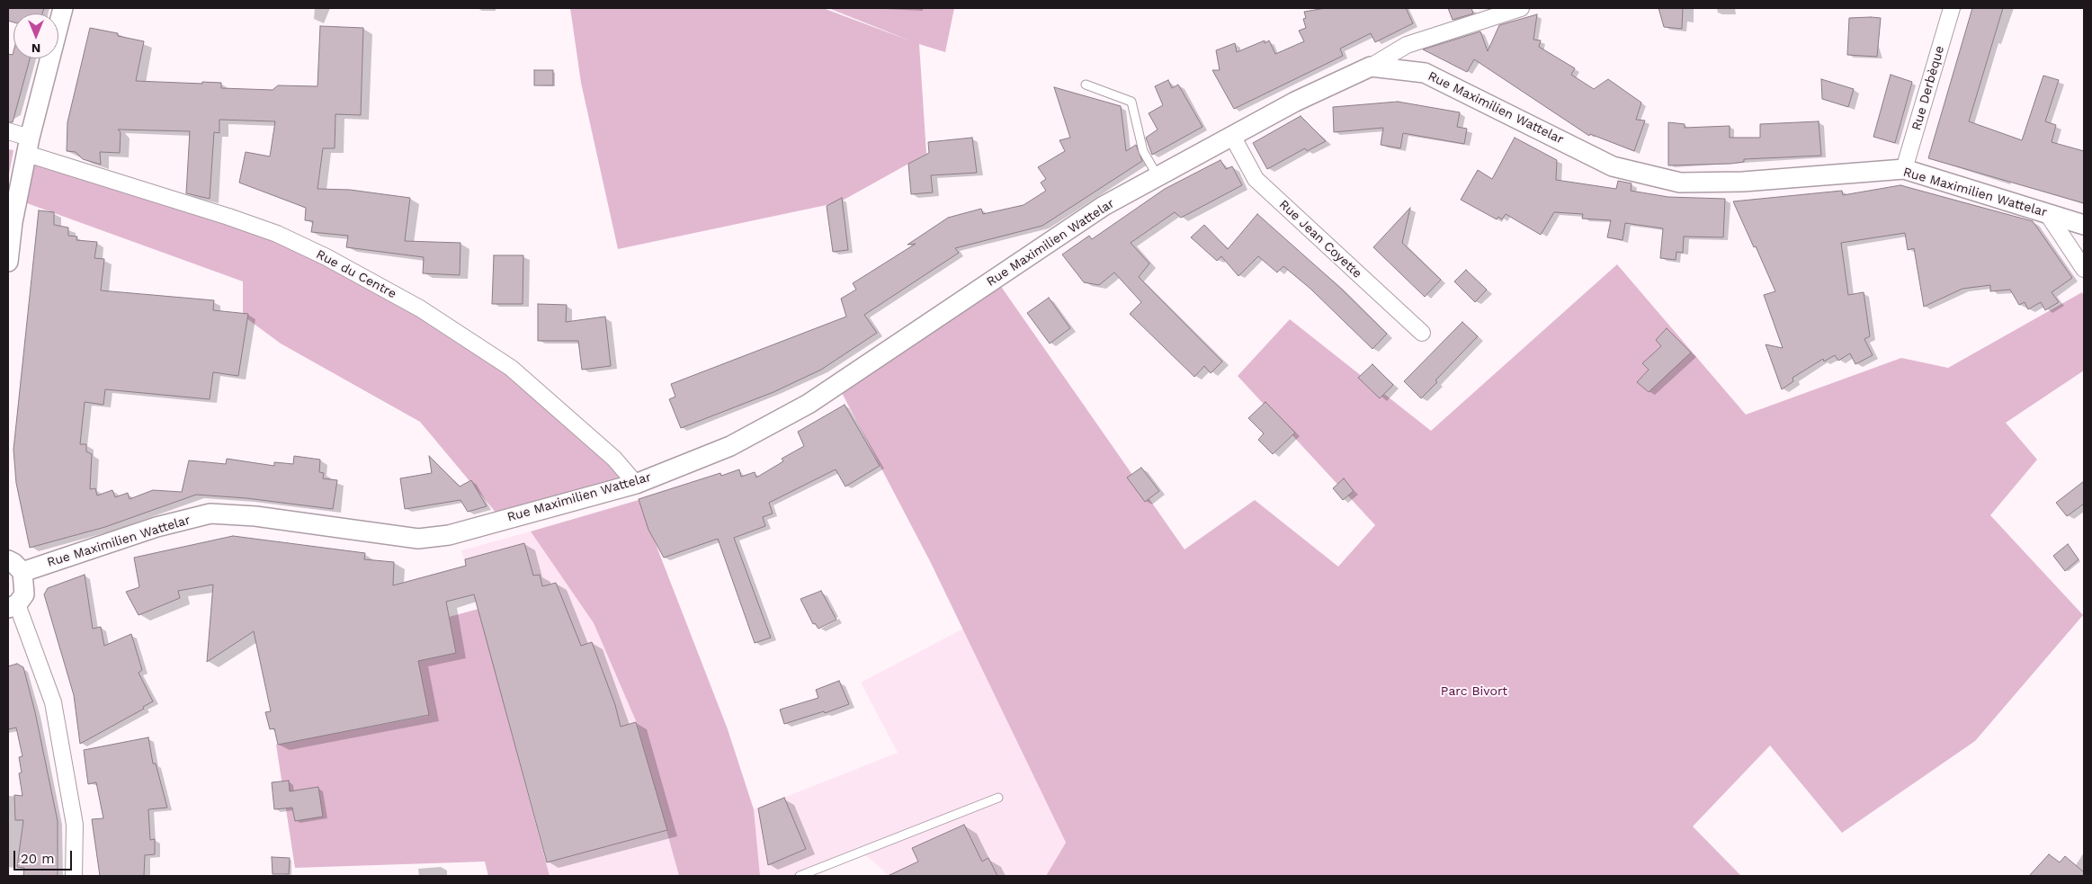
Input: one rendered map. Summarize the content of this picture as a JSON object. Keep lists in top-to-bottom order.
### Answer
{
  "streets": {
    "street": [
      "Rue Derbèque",
      "Rue Maximilien Wattelar",
      "Rue Jean Coyette",
      "Rue du Centre"
    ]
  },
  "crossings": [
    ["Rue Derbèque", "Rue Maximilien Wattelar"],
    ["Rue Maximilien Wattelar", "Rue Jean Coyette"],
    ["Rue Maximilien Wattelar", "Rue du Centre"]
  ],
  "parks": ["Parc Bivort"],
  "scale_bar": "20 m",
  "north": "bottom"
}
